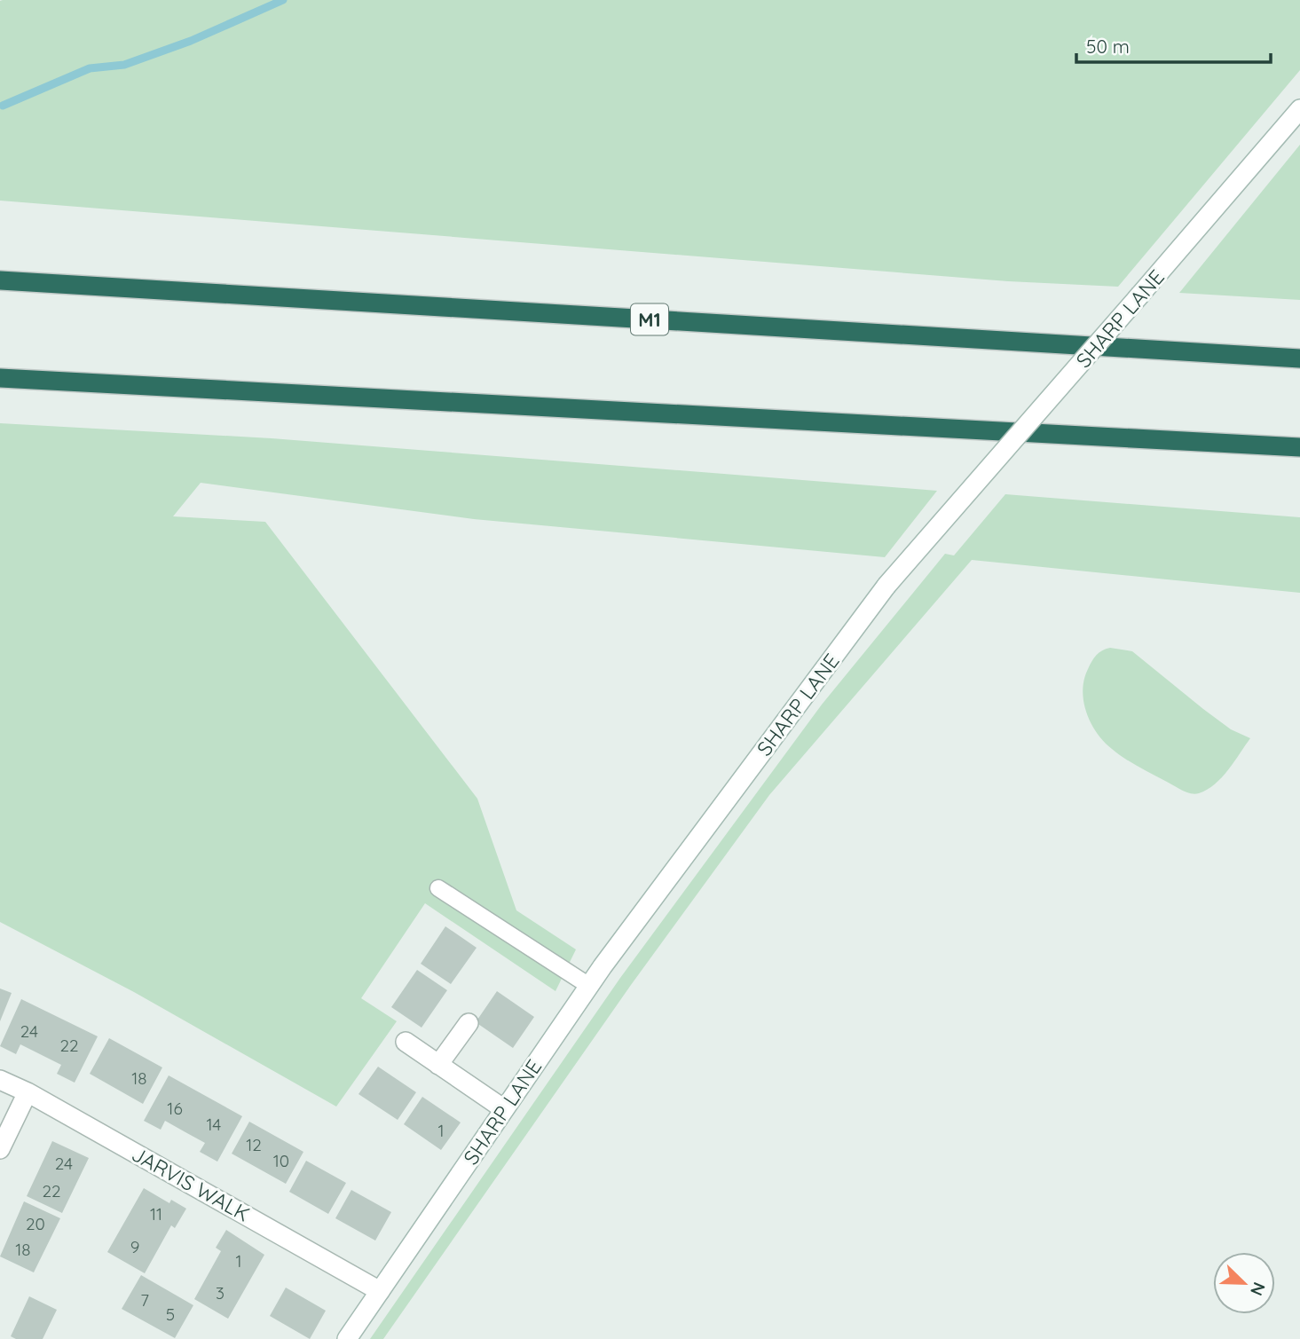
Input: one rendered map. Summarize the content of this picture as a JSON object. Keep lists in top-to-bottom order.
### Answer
{
  "streets": {
    "highway": ["M1"],
    "street": ["SHARP LANE", "JARVIS WALK"]
  },
  "crossings": [
    ["SHARP LANE", "JARVIS WALK"]
  ],
  "house_numbers": [
    "24",
    "22",
    "18",
    "16",
    "14",
    "1",
    "12",
    "10",
    "24",
    "22",
    "11",
    "20",
    "9",
    "18",
    "1",
    "3",
    "7",
    "5"
  ],
  "scale_bar": "50 m",
  "north": "bottom right"
}
